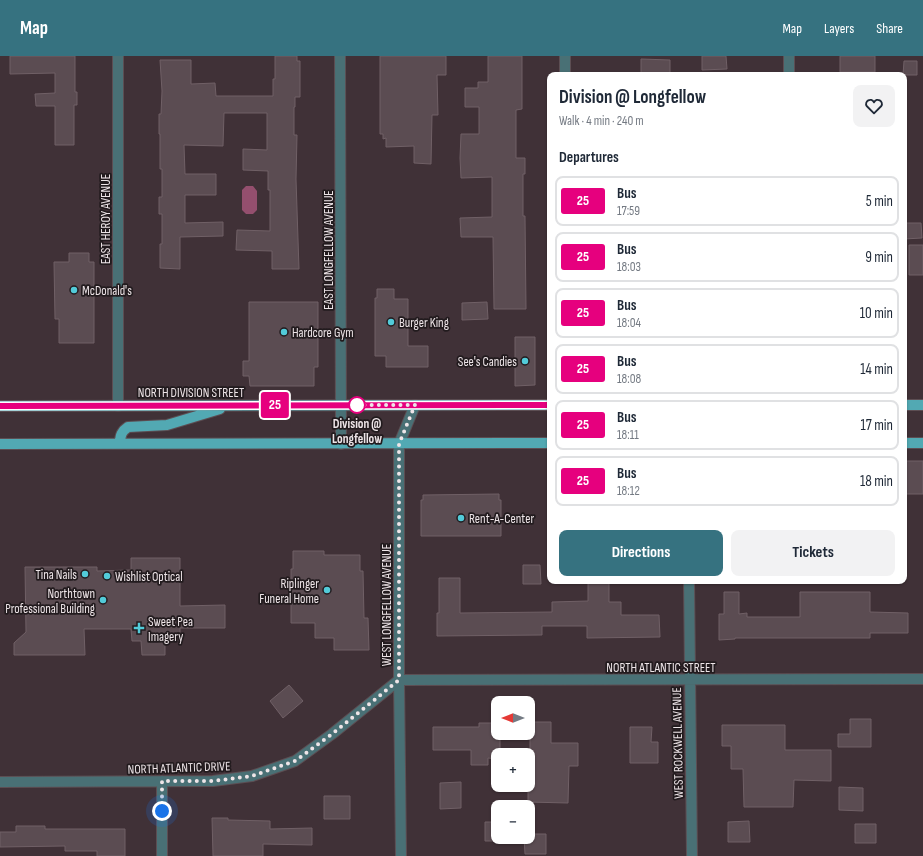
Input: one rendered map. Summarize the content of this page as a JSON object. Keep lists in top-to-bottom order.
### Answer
{
  "streets": {
    "main road": ["NORTH DIVISION STREET"],
    "street": [
      "EAST HEROY AVENUE",
      "EAST LONGFELLOW AVENUE",
      "WEST LONGFELLOW AVENUE",
      "NORTH ATLANTIC STREET",
      "WEST ROCKWELL AVENUE",
      "NORTH ATLANTIC DRIVE"
    ]
  },
  "crossings": [
    ["EAST HEROY AVENUE", "NORTH DIVISION STREET"],
    ["EAST LONGFELLOW AVENUE", "NORTH DIVISION STREET"],
    ["NORTH DIVISION STREET", "WEST LONGFELLOW AVENUE"],
    ["WEST LONGFELLOW AVENUE", "NORTH ATLANTIC STREET"],
    ["WEST LONGFELLOW AVENUE", "NORTH ATLANTIC DRIVE"],
    ["NORTH ATLANTIC STREET", "WEST ROCKWELL AVENUE"],
    ["NORTH ATLANTIC STREET", "NORTH ATLANTIC DRIVE"]
  ],
  "places": {
    "other": [
      "McDonald's",
      "Burger King",
      "Hardcore Gym",
      "See's Candies",
      "Division @ Longfellow",
      "Rent-A-Center",
      "Tina Nails",
      "Wishlist Optical",
      "Riplinger Funeral Home",
      "Northtown Professional Building"
    ],
    "health": ["Sweet Pea Imagery"]
  },
  "lines": ["bus line 25"],
  "north": "left",
  "page": {
    "header": "Map",
    "nav": ["Map", "Layers", "Share"],
    "on_map": "25",
    "heading": [
      ["Division @ Longfellow", "Walk · 4 min · 240 m"],
      "Departures"
    ],
    "list": [
      {
        "mark": "25",
        "name": "Bus",
        "note": "17:59",
        "value": "5 min"
      },
      {
        "mark": "25",
        "name": "Bus",
        "note": "18:03",
        "value": "9 min"
      },
      {
        "mark": "25",
        "name": "Bus",
        "note": "18:04",
        "value": "10 min"
      },
      {
        "mark": "25",
        "name": "Bus",
        "note": "18:08",
        "value": "14 min"
      },
      {
        "mark": "25",
        "name": "Bus",
        "note": "18:11",
        "value": "17 min"
      },
      {
        "mark": "25",
        "name": "Bus",
        "note": "18:12",
        "value": "18 min"
      }
    ],
    "buttons": ["Directions", "Tickets"],
    "map_buttons": ["+", "−"]
  }
}
